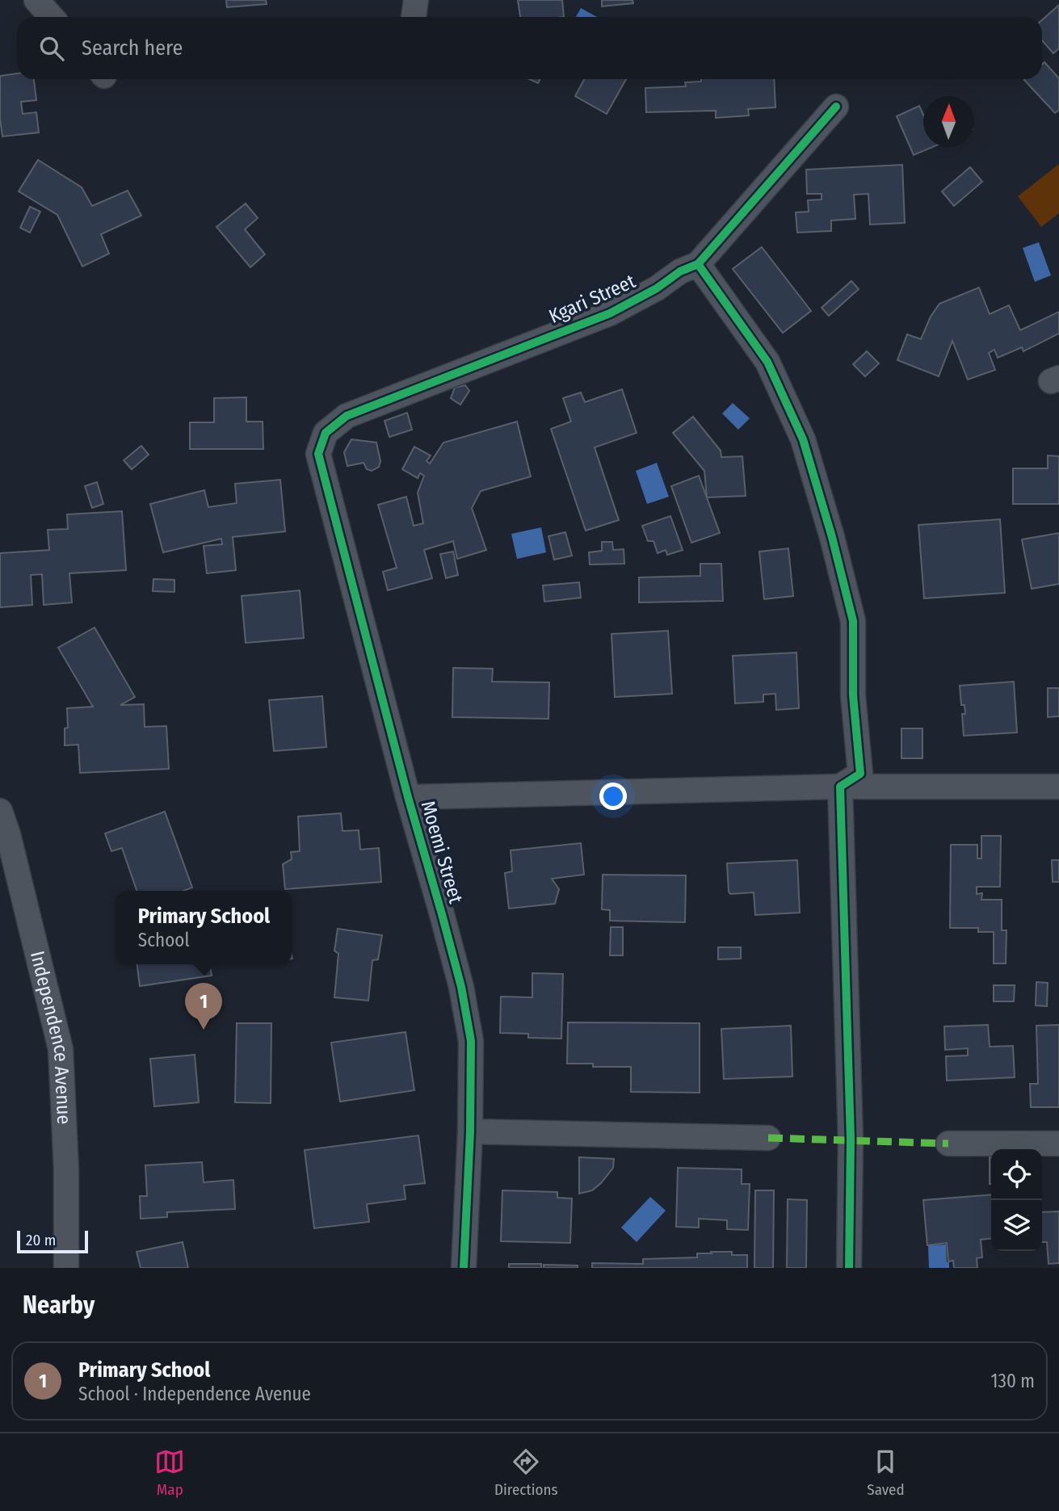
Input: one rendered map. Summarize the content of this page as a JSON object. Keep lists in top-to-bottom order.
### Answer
{
  "streets": {
    "street": ["Kgari Street", "Moemi Street", "Independence Avenue"]
  },
  "crossings": [
    ["Kgari Street", "Moemi Street"]
  ],
  "scale_bar": "20 m",
  "north": "top",
  "page": {
    "search": "Search here",
    "popup": ["Primary School", "School"],
    "pins": "1",
    "scale": "20 m",
    "heading": "Nearby",
    "list": [
      {
        "mark": "1",
        "name": "Primary School",
        "note": "School · Independence Avenue",
        "value": "130 m"
      }
    ],
    "nav": ["Map", "Directions", "Saved"]
  }
}
